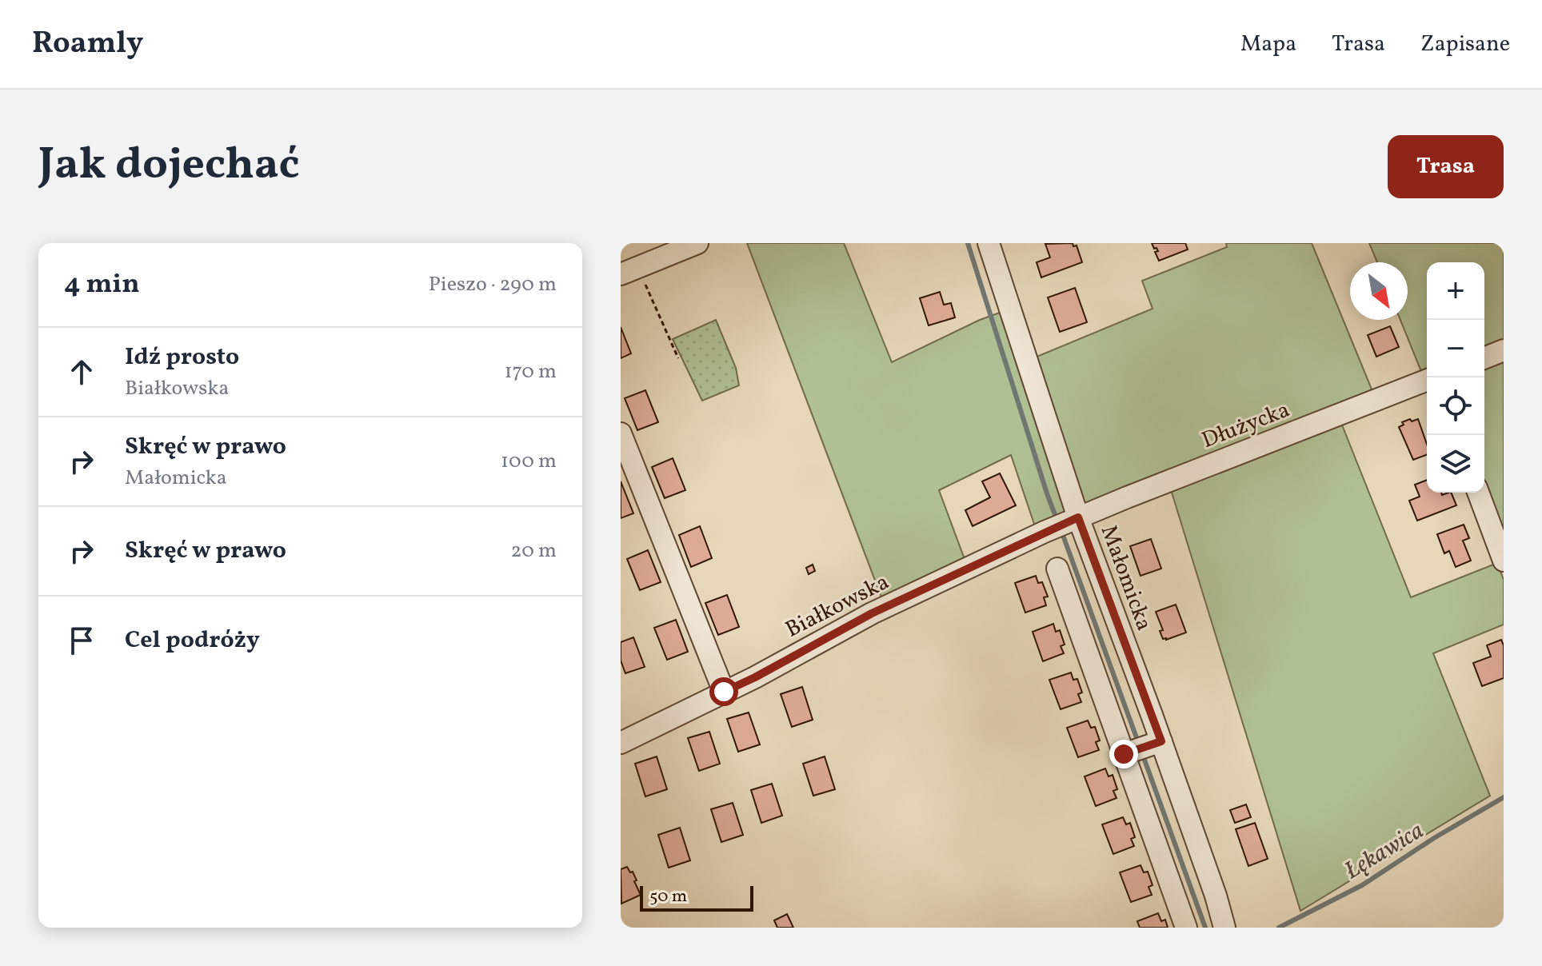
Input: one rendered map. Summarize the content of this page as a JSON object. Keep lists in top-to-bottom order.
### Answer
{
  "streets": {
    "street": ["Dłużycka", "Małomicka", "Białkowska"]
  },
  "crossings": [
    ["Dłużycka", "Małomicka"],
    ["Dłużycka", "Białkowska"],
    ["Małomicka", "Białkowska"]
  ],
  "water": ["Łękawica"],
  "scale_bar": "50 m",
  "north": "bottom right",
  "page": {
    "header": "Roamly",
    "nav": ["Mapa", "Trasa", "Zapisane"],
    "title": "Jak dojechać",
    "buttons": "Trasa",
    "heading": ["4 min", "Pieszo · 290 m"],
    "map_buttons": ["+", "−"],
    "list": [
      ["Idź prosto", "Białkowska", "170 m"],
      ["Skręć w prawo", "Małomicka", "100 m"],
      ["Skręć w prawo", "20 m"],
      "Cel podróży"
    ],
    "scale": "50 m"
  }
}
